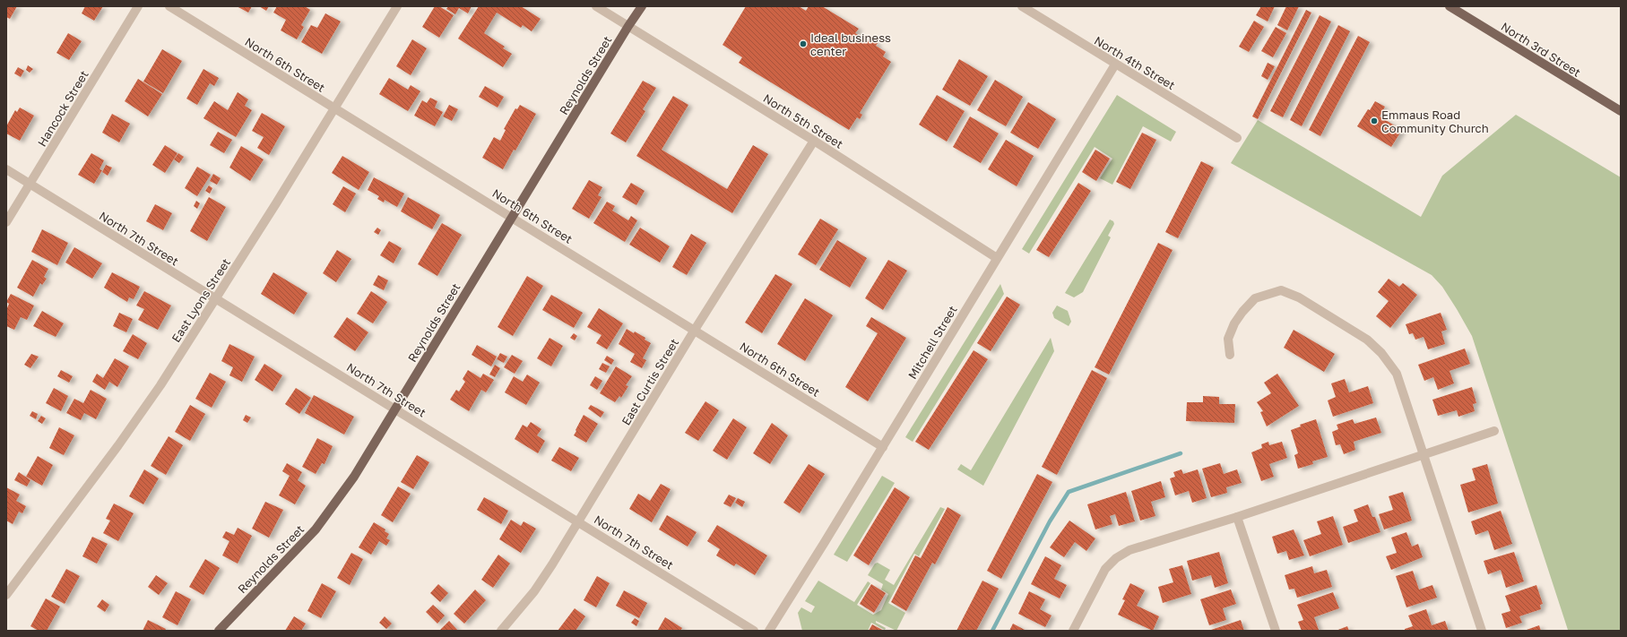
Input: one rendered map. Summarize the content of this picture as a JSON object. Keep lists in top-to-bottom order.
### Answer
{
  "streets": {
    "main road": ["North 3rd Street", "Reynolds Street"],
    "street": [
      "North 4th Street",
      "North 6th Street",
      "Hancock Street",
      "North 5th Street",
      "North 7th Street",
      "East Lyons Street",
      "Mitchell Street",
      "East Curtis Street"
    ]
  },
  "crossings": [
    ["North 4th Street", "Mitchell Street"],
    ["North 6th Street", "Reynolds Street"],
    ["North 6th Street", "East Lyons Street"],
    ["North 6th Street", "Mitchell Street"],
    ["North 6th Street", "East Curtis Street"],
    ["Reynolds Street", "North 5th Street"],
    ["Reynolds Street", "North 7th Street"],
    ["Hancock Street", "North 7th Street"],
    ["North 5th Street", "Mitchell Street"],
    ["North 5th Street", "East Curtis Street"],
    ["North 7th Street", "East Lyons Street"],
    ["North 7th Street", "East Curtis Street"]
  ],
  "places": ["Ideal business center", "Emmaus Road Community Church"]
}
